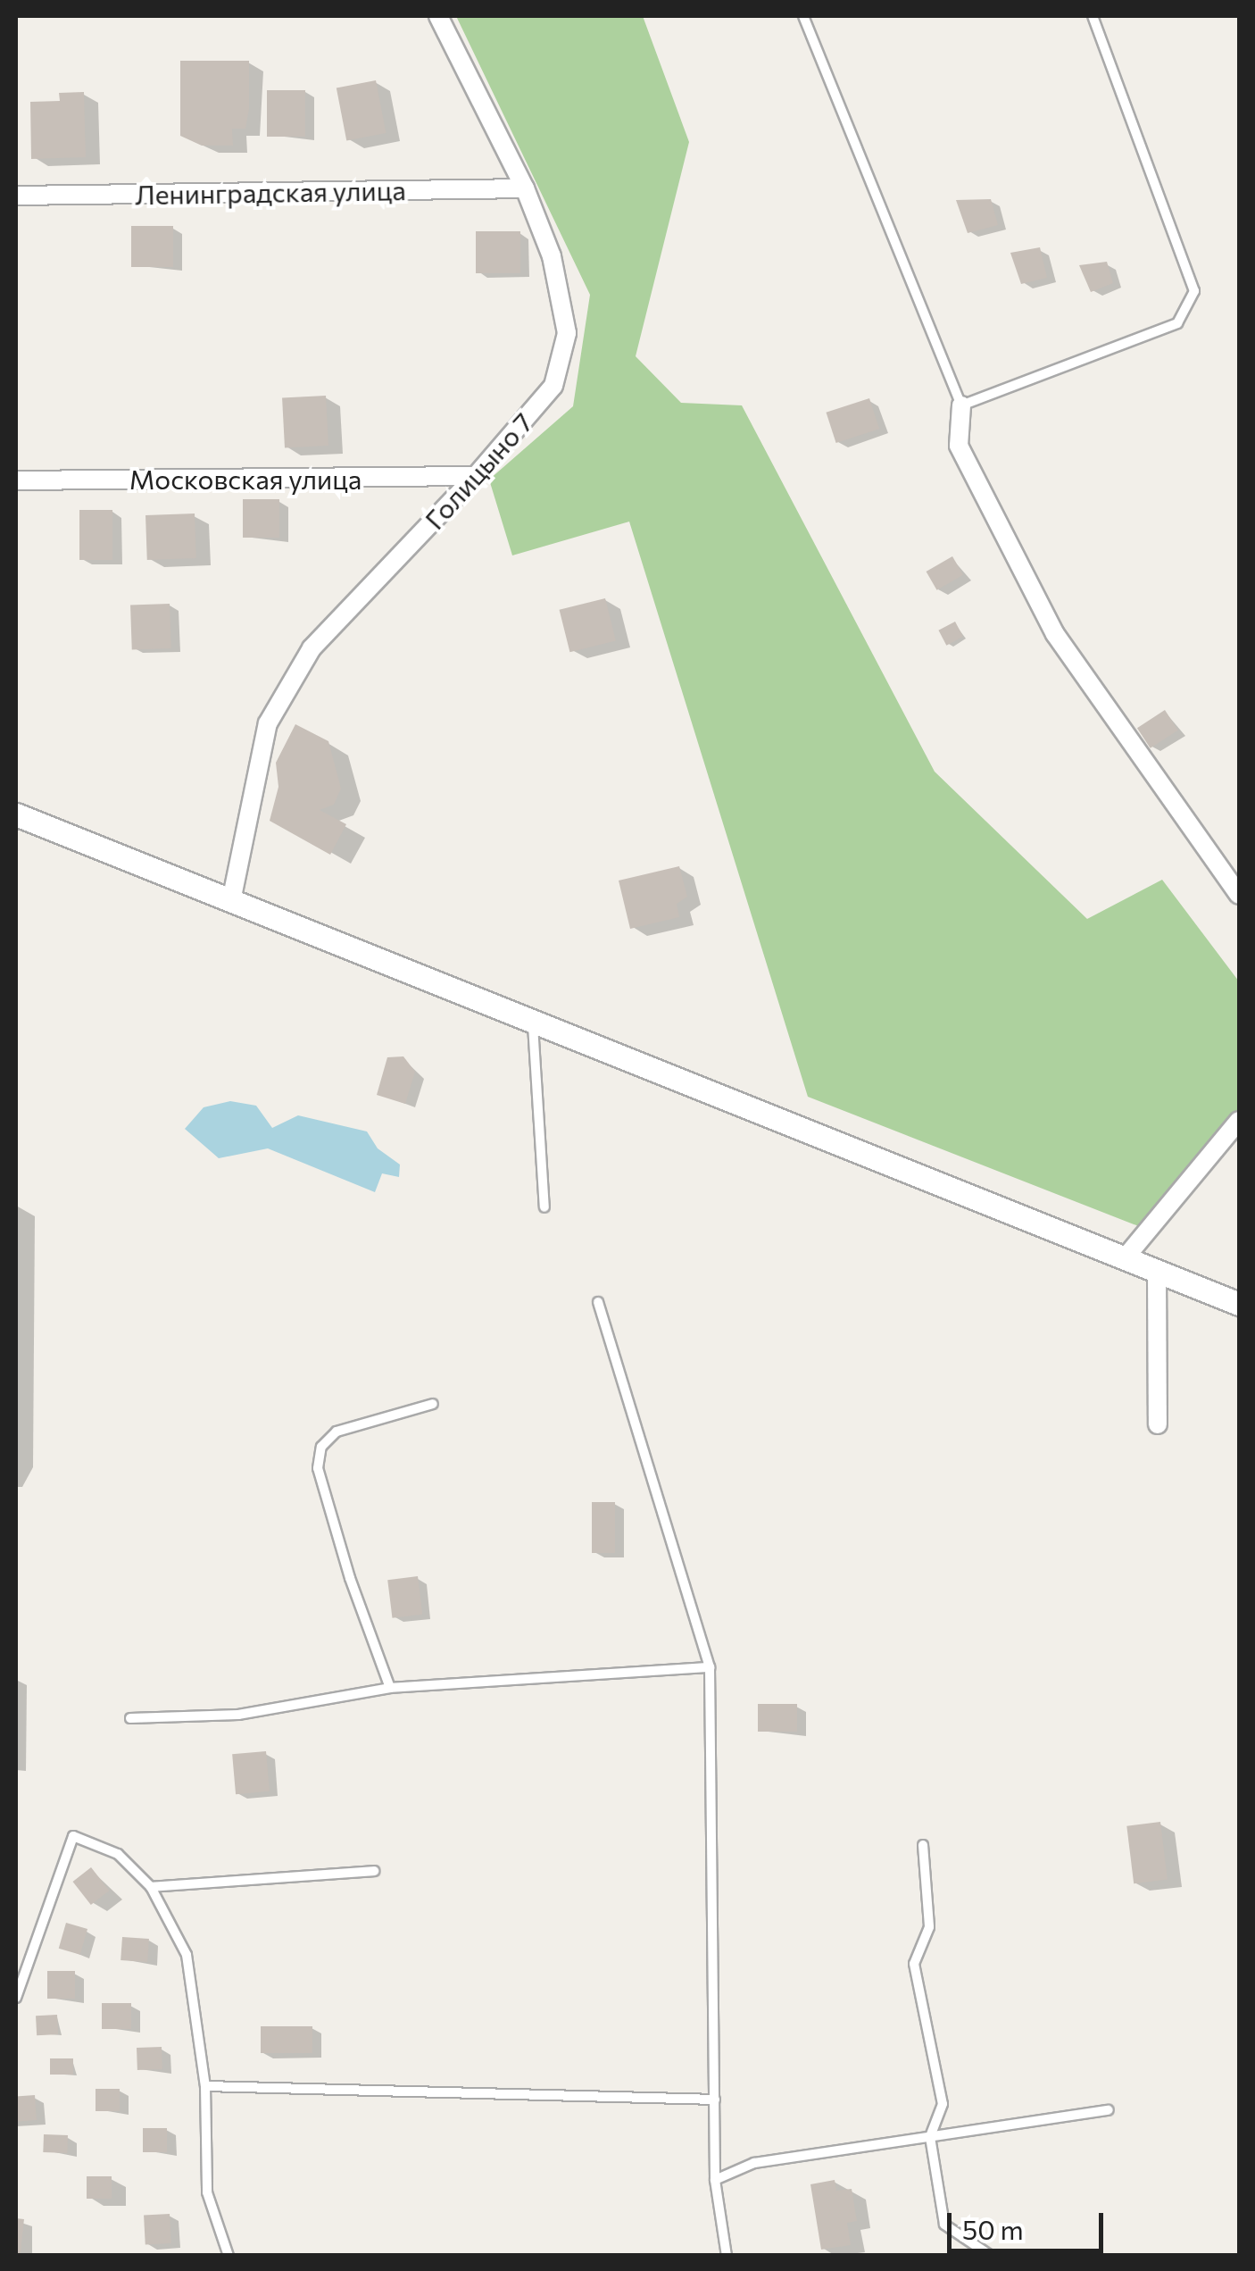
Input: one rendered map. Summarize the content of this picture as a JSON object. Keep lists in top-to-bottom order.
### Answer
{
  "streets": {
    "street": ["Ленинградская улица", "Голицыно 7", "Московская улица"]
  },
  "crossings": [
    ["Ленинградская улица", "Голицыно 7"],
    ["Голицыно 7", "Московская улица"]
  ],
  "scale_bar": "50 m"
}
